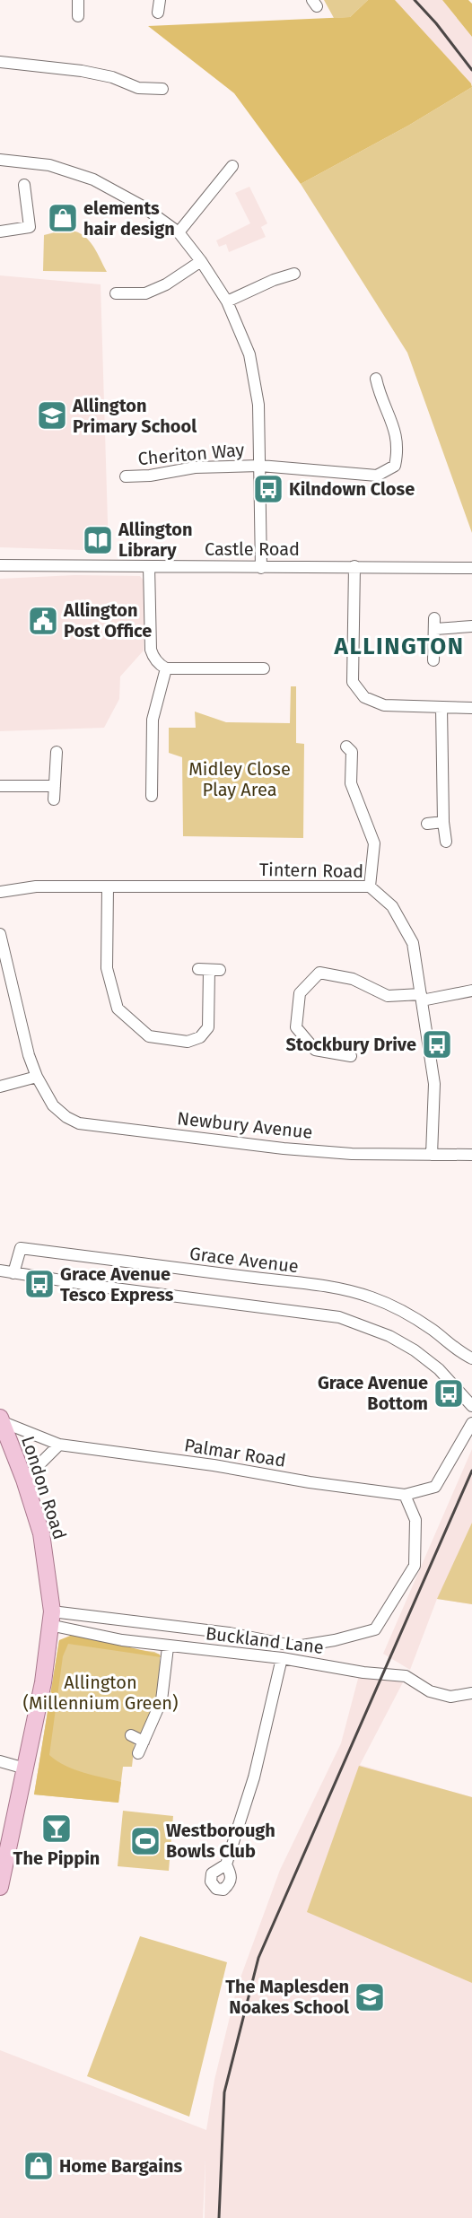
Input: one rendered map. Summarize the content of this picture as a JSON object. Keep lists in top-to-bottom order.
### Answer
{
  "streets": {
    "main road": ["London Road"],
    "street": [
      "Cheriton Way",
      "Castle Road",
      "Tintern Road",
      "Newbury Avenue",
      "Grace Avenue",
      "Palmar Road",
      "Buckland Lane"
    ]
  },
  "crossings": [
    ["Tintern Road", "Newbury Avenue"],
    ["Palmar Road", "London Road"],
    ["Palmar Road", "Buckland Lane"],
    ["London Road", "Buckland Lane"]
  ],
  "districts": ["ALLINGTON"],
  "parks": ["Midley Close Play Area", "Allington (Millennium Green)"],
  "places": {
    "shop": ["elements hair design", "Home Bargains"],
    "school or university": ["Allington Primary School", "The Maplesden Noakes School"],
    "bus stop": [
      "Kilndown Close",
      "Stockbury Drive",
      "Grace Avenue Tesco Express",
      "Grace Avenue Bottom"
    ],
    "library": ["Allington Library"],
    "public building": ["Allington Post Office"],
    "bar": ["The Pippin"],
    "sports": ["Westborough Bowls Club"]
  }
}
